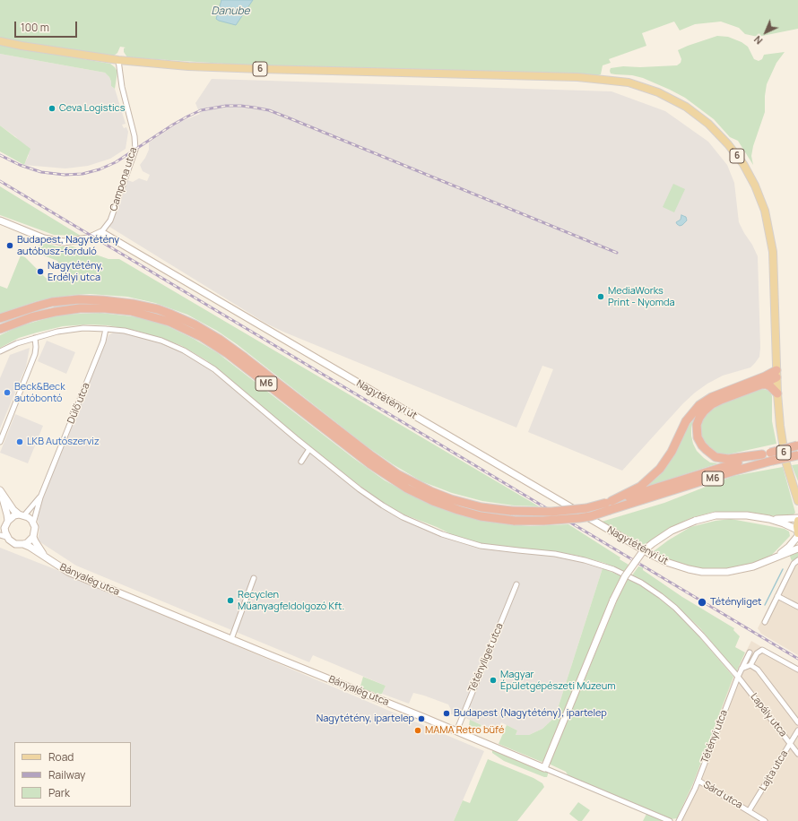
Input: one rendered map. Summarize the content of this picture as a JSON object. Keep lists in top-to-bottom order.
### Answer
{
  "streets": {
    "highway": ["M6"],
    "main road": ["6"],
    "street": [
      "Campona utca",
      "Nagytétényi út",
      "Dűlő utca",
      "Bányalég utca",
      "Tétényliget utca",
      "Lapály utca",
      "Tétényi utca",
      "Lajta utca",
      "Sárd utca"
    ]
  },
  "crossings": [
    ["6", "Campona utca"],
    ["Campona utca", "Nagytétényi út"],
    ["Dűlő utca", "Bányalég utca"],
    ["Dűlő utca", "Lapály utca"],
    ["Bányalég utca", "Tétényliget utca"],
    ["Lapály utca", "Tétényi utca"],
    ["Lapály utca", "Lajta utca"],
    ["Tétényi utca", "Sárd utca"],
    ["Lajta utca", "Sárd utca"]
  ],
  "water": ["Danube"],
  "places": [
    "Ceva Logistics",
    "Budapest, Nagytétény autóbusz-forduló",
    "Nagytétény, Erdélyi utca",
    "MediaWorks Print - Nyomda",
    "Beck&Beck autóbontó",
    "LKB Autószerviz",
    "Recyclen Műanyagfeldolgozó Kft.",
    "Tétényliget",
    "Magyar Épületgépészeti Múzeum",
    "Budapest (Nagytétény), ipartelep",
    "Nagytétény, ipartelep",
    "MAMA Retro büfé"
  ],
  "legend": ["Road", "Railway", "Park"],
  "scale_bar": "100 m",
  "north": "bottom left"
}
